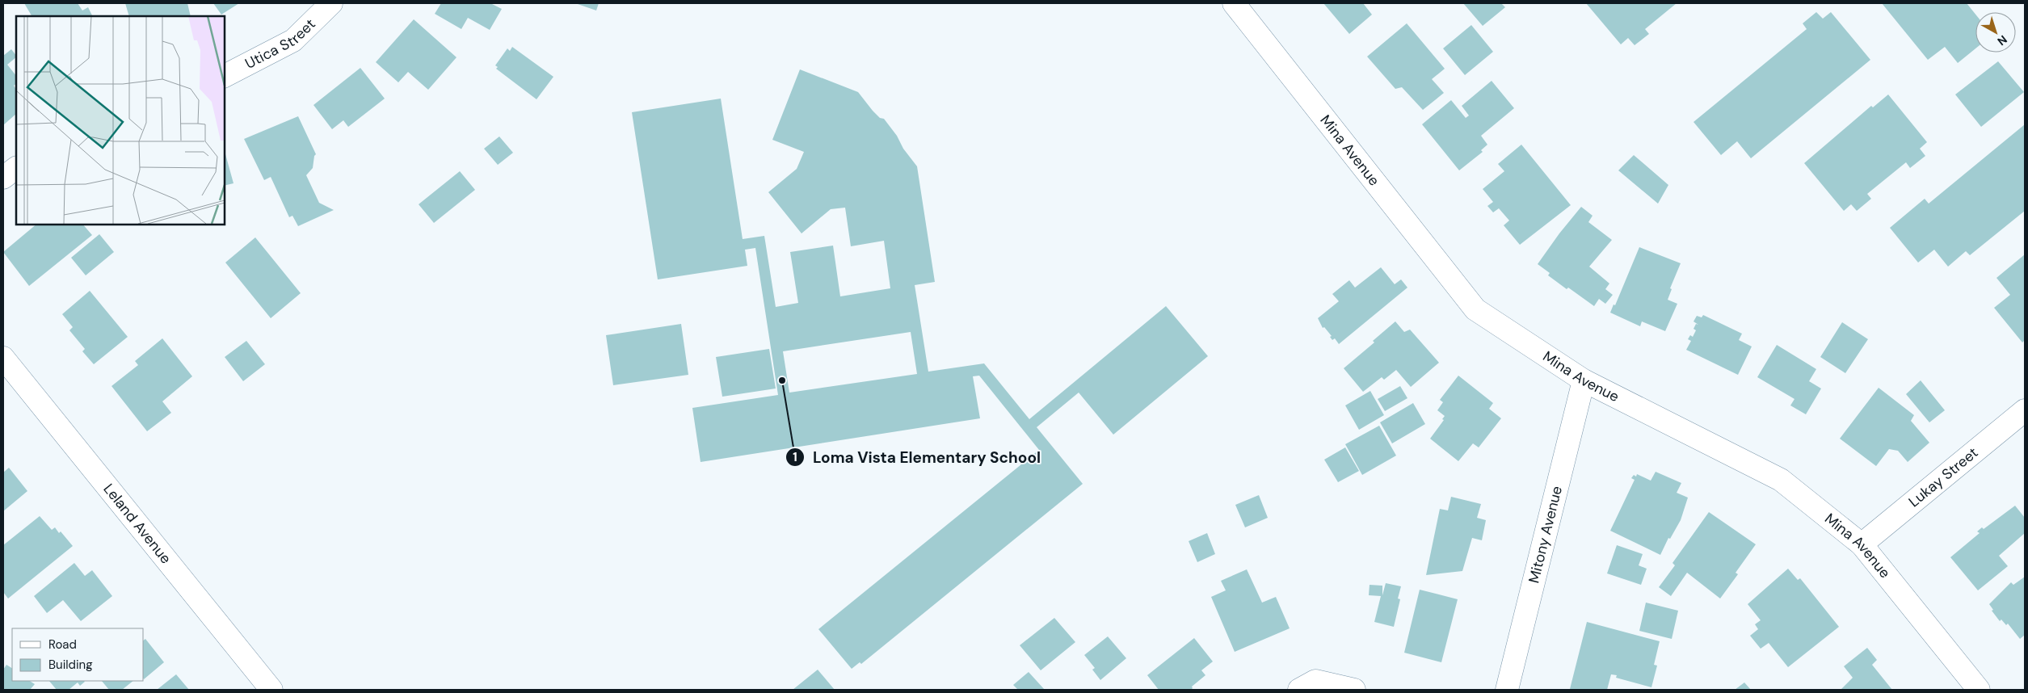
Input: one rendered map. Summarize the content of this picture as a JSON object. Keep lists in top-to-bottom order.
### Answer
{
  "streets": {
    "street": [
      "Utica Street",
      "Mina Avenue",
      "Lukay Street",
      "Leland Avenue",
      "Mitony Avenue"
    ]
  },
  "crossings": [
    ["Mina Avenue", "Lukay Street"],
    ["Mina Avenue", "Mitony Avenue"]
  ],
  "places": ["Loma Vista Elementary School"],
  "legend": ["Road", "Building"],
  "north": "bottom right"
}
